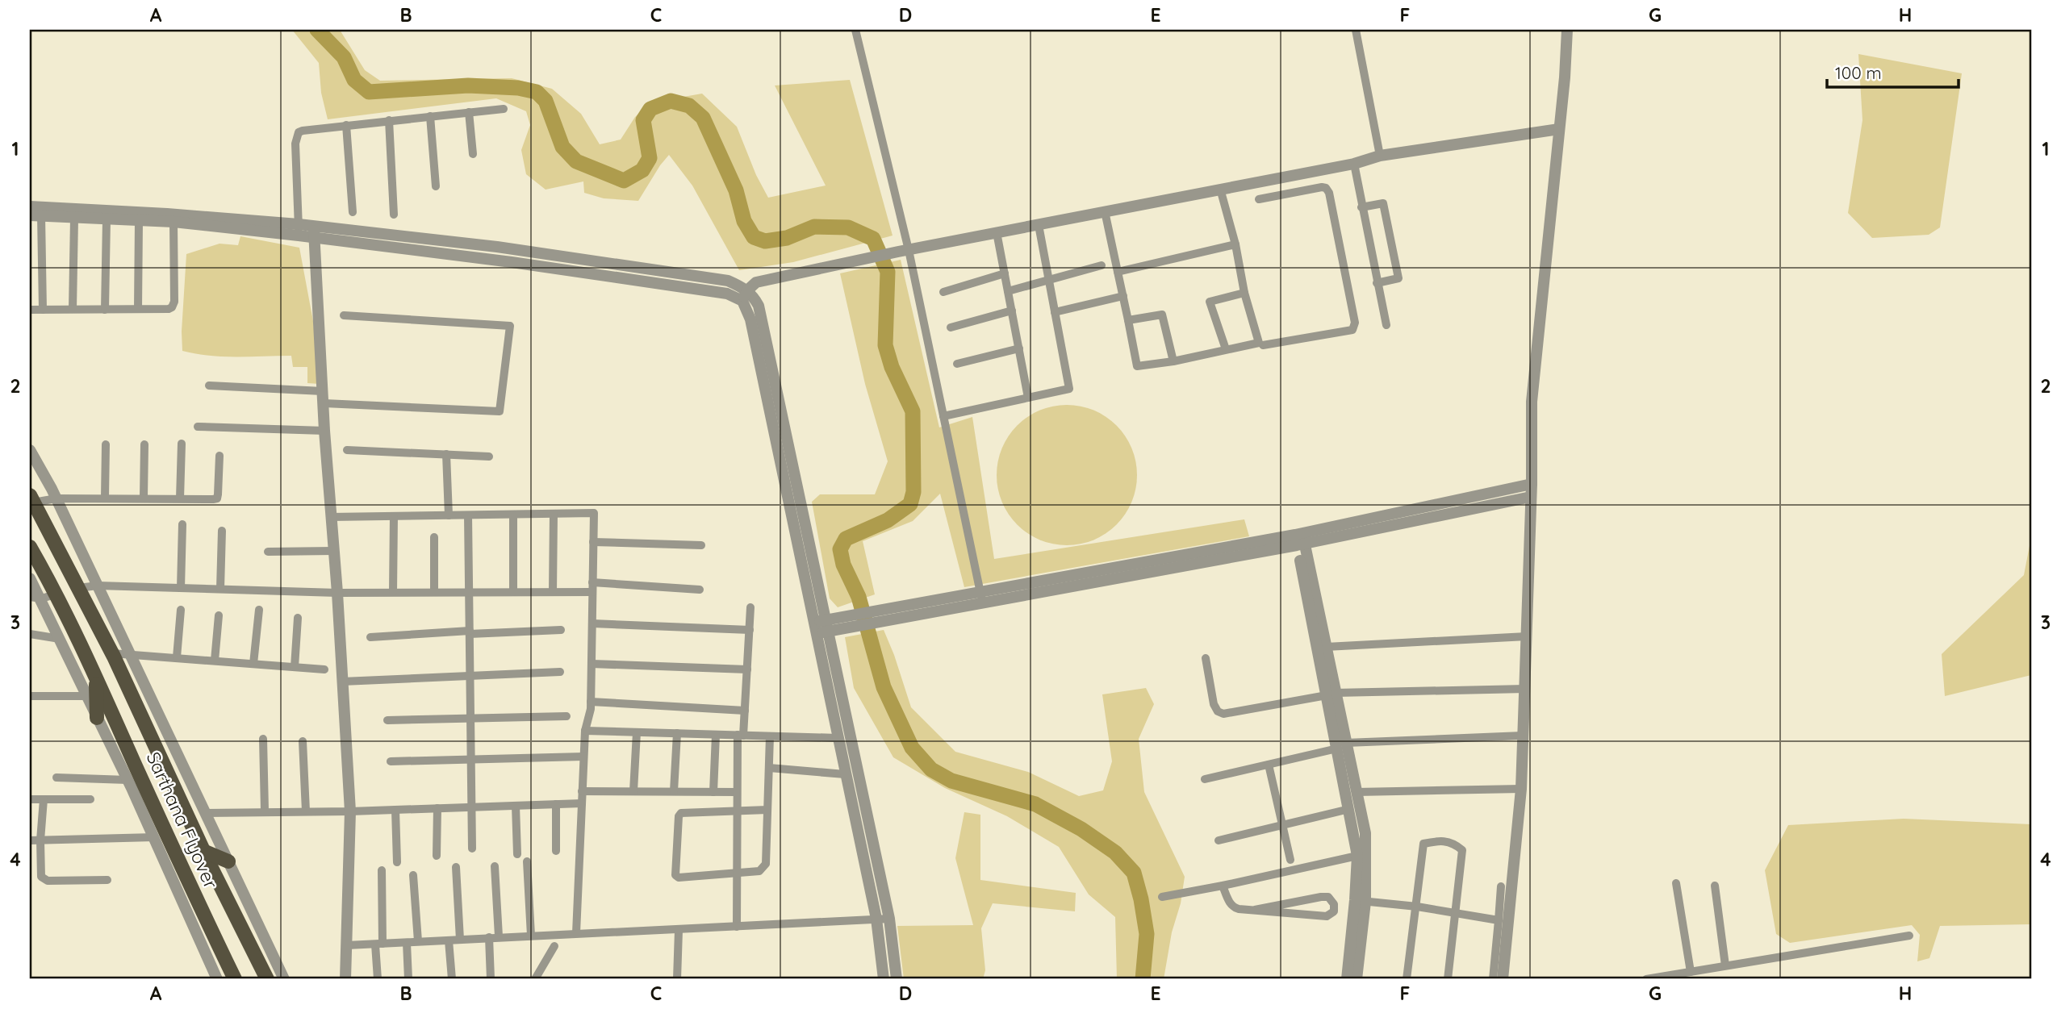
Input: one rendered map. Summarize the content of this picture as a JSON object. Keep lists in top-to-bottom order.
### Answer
{
  "streets": {
    "main road": ["Sarthana Flyover"]
  },
  "scale_bar": "100 m",
  "grid": {
    "columns": [
      "A",
      "B",
      "C",
      "D",
      "E",
      "F",
      "G",
      "H"
    ],
    "rows": [
      "1",
      "2",
      "3",
      "4"
    ]
  }
}
